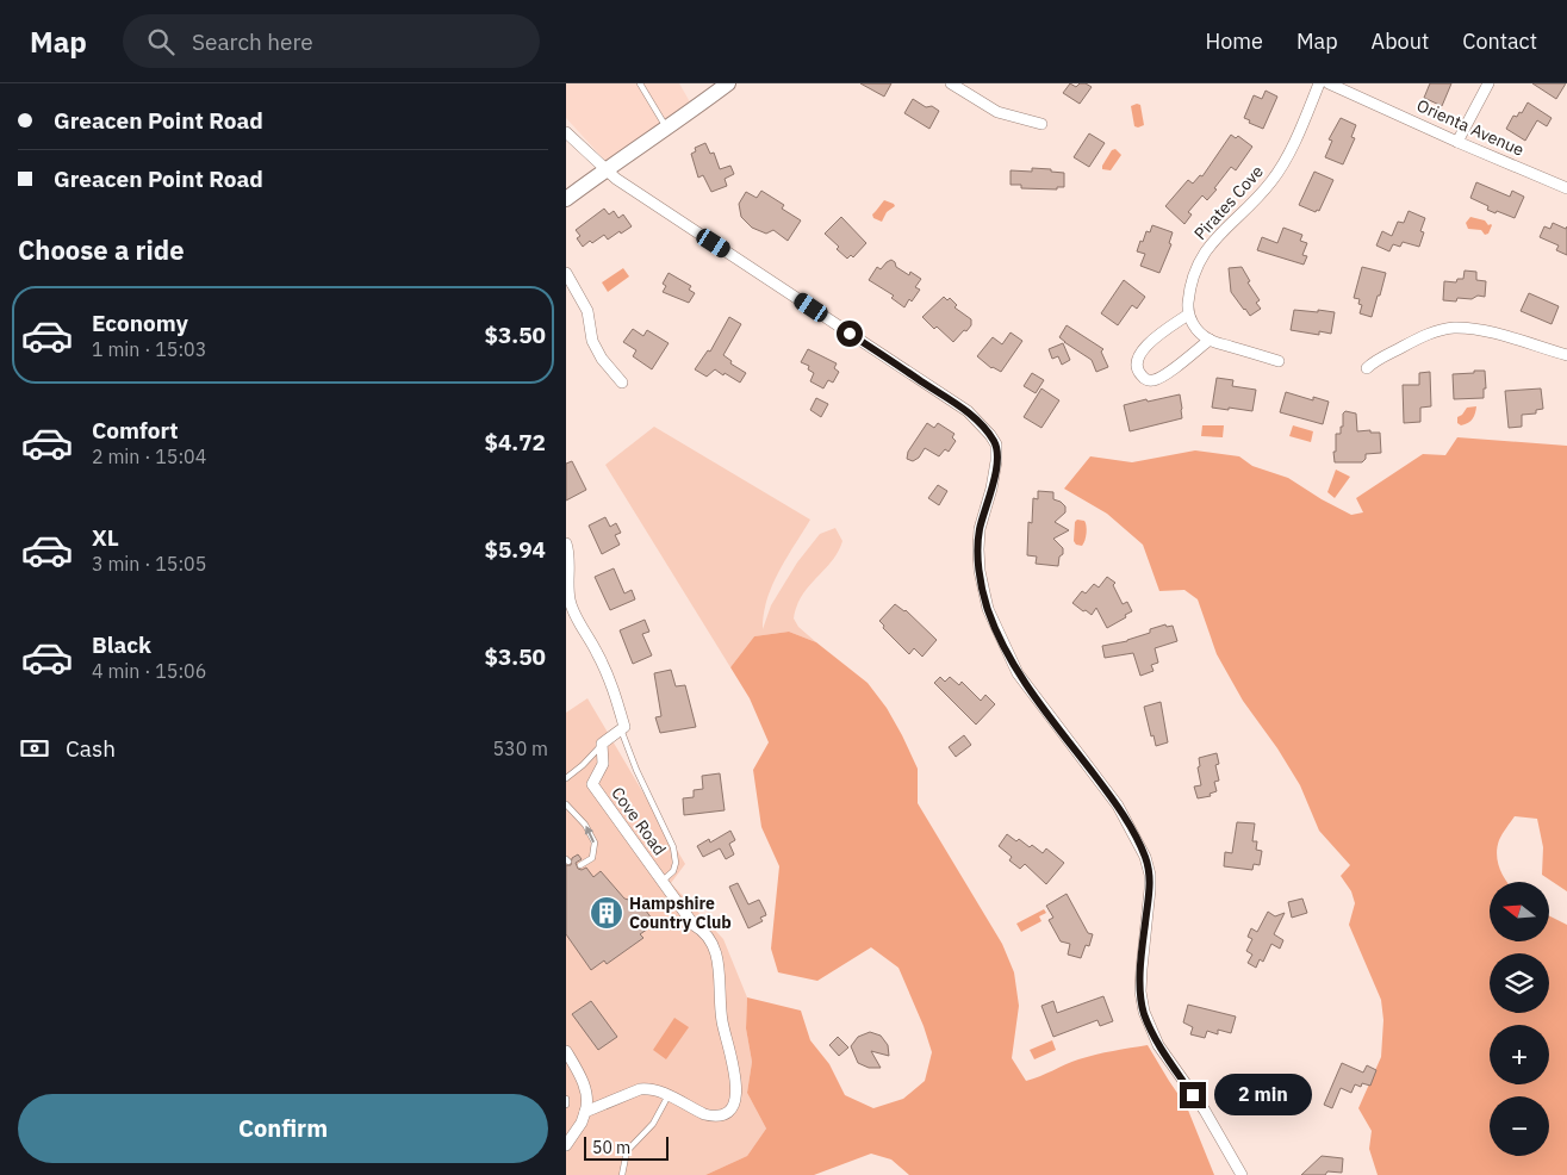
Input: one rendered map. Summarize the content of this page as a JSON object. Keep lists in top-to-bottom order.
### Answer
{
  "streets": {
    "street": ["Orienta Avenue", "Pirates Cove", "Cove Road"]
  },
  "places": {
    "building": ["Hampshire Country Club"]
  },
  "scale_bar": "50 m",
  "north": "left",
  "page": {
    "header": "Map",
    "search": "Search here",
    "nav": [
      "Home",
      "Map",
      "About",
      "Contact"
    ],
    "banner": ["Greacen Point Road", "Greacen Point Road"],
    "heading": "Choose a ride",
    "list": [
      {
        "name": "Economy",
        "note": "1 min · 15:03",
        "value": "$3.50"
      },
      {
        "name": "Comfort",
        "note": "2 min · 15:04",
        "value": "$4.72"
      },
      {
        "name": "XL",
        "note": "3 min · 15:05",
        "value": "$5.94"
      },
      {
        "name": "Black",
        "note": "4 min · 15:06",
        "value": "$3.50"
      }
    ],
    "pay": ["Cash", "530 m"],
    "map_buttons": ["+", "−"],
    "bubble": "2 min",
    "buttons": "Confirm",
    "scale": "50 m"
  }
}
